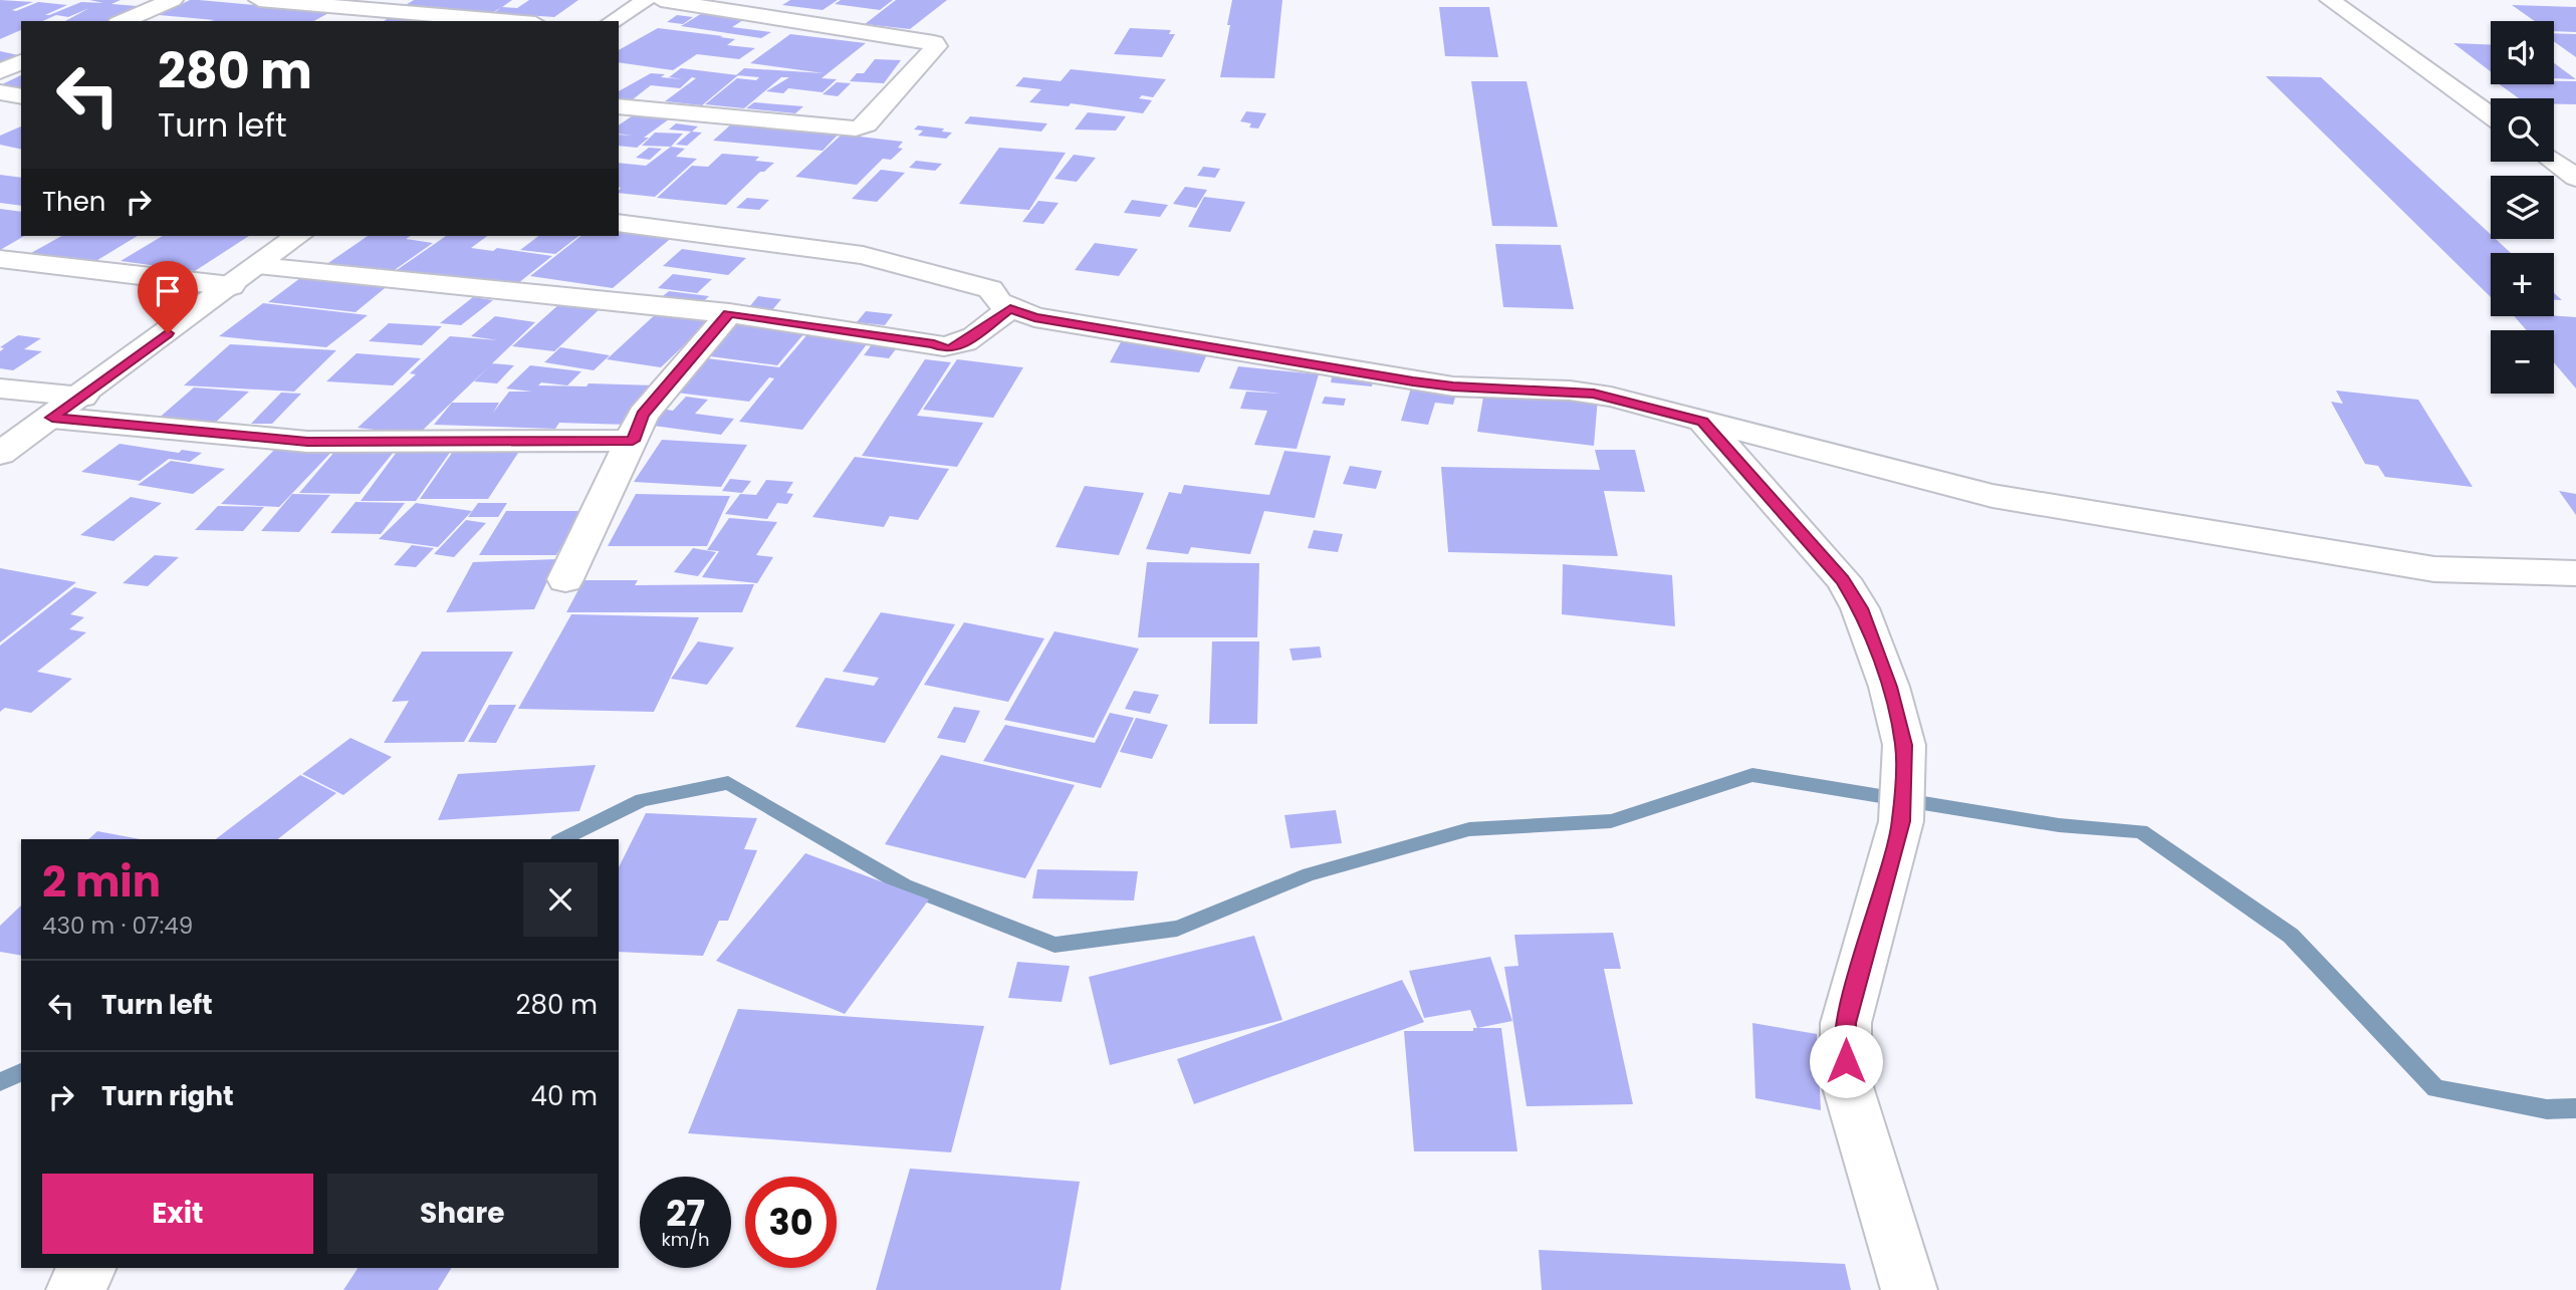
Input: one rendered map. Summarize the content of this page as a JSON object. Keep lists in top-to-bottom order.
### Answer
{
  "page": {
    "map_buttons": ["+", "−"],
    "turn": ["280 m", "Turn left"],
    "then": "Then",
    "heading": ["2 min", "430 m · 07:49"],
    "list": [
      {
        "name": "Turn left",
        "value": "280 m"
      },
      {
        "name": "Turn right",
        "value": "40 m"
      }
    ],
    "buttons": ["Exit", "Share"],
    "speed": "27 km/h",
    "limit": "30"
  }
}
